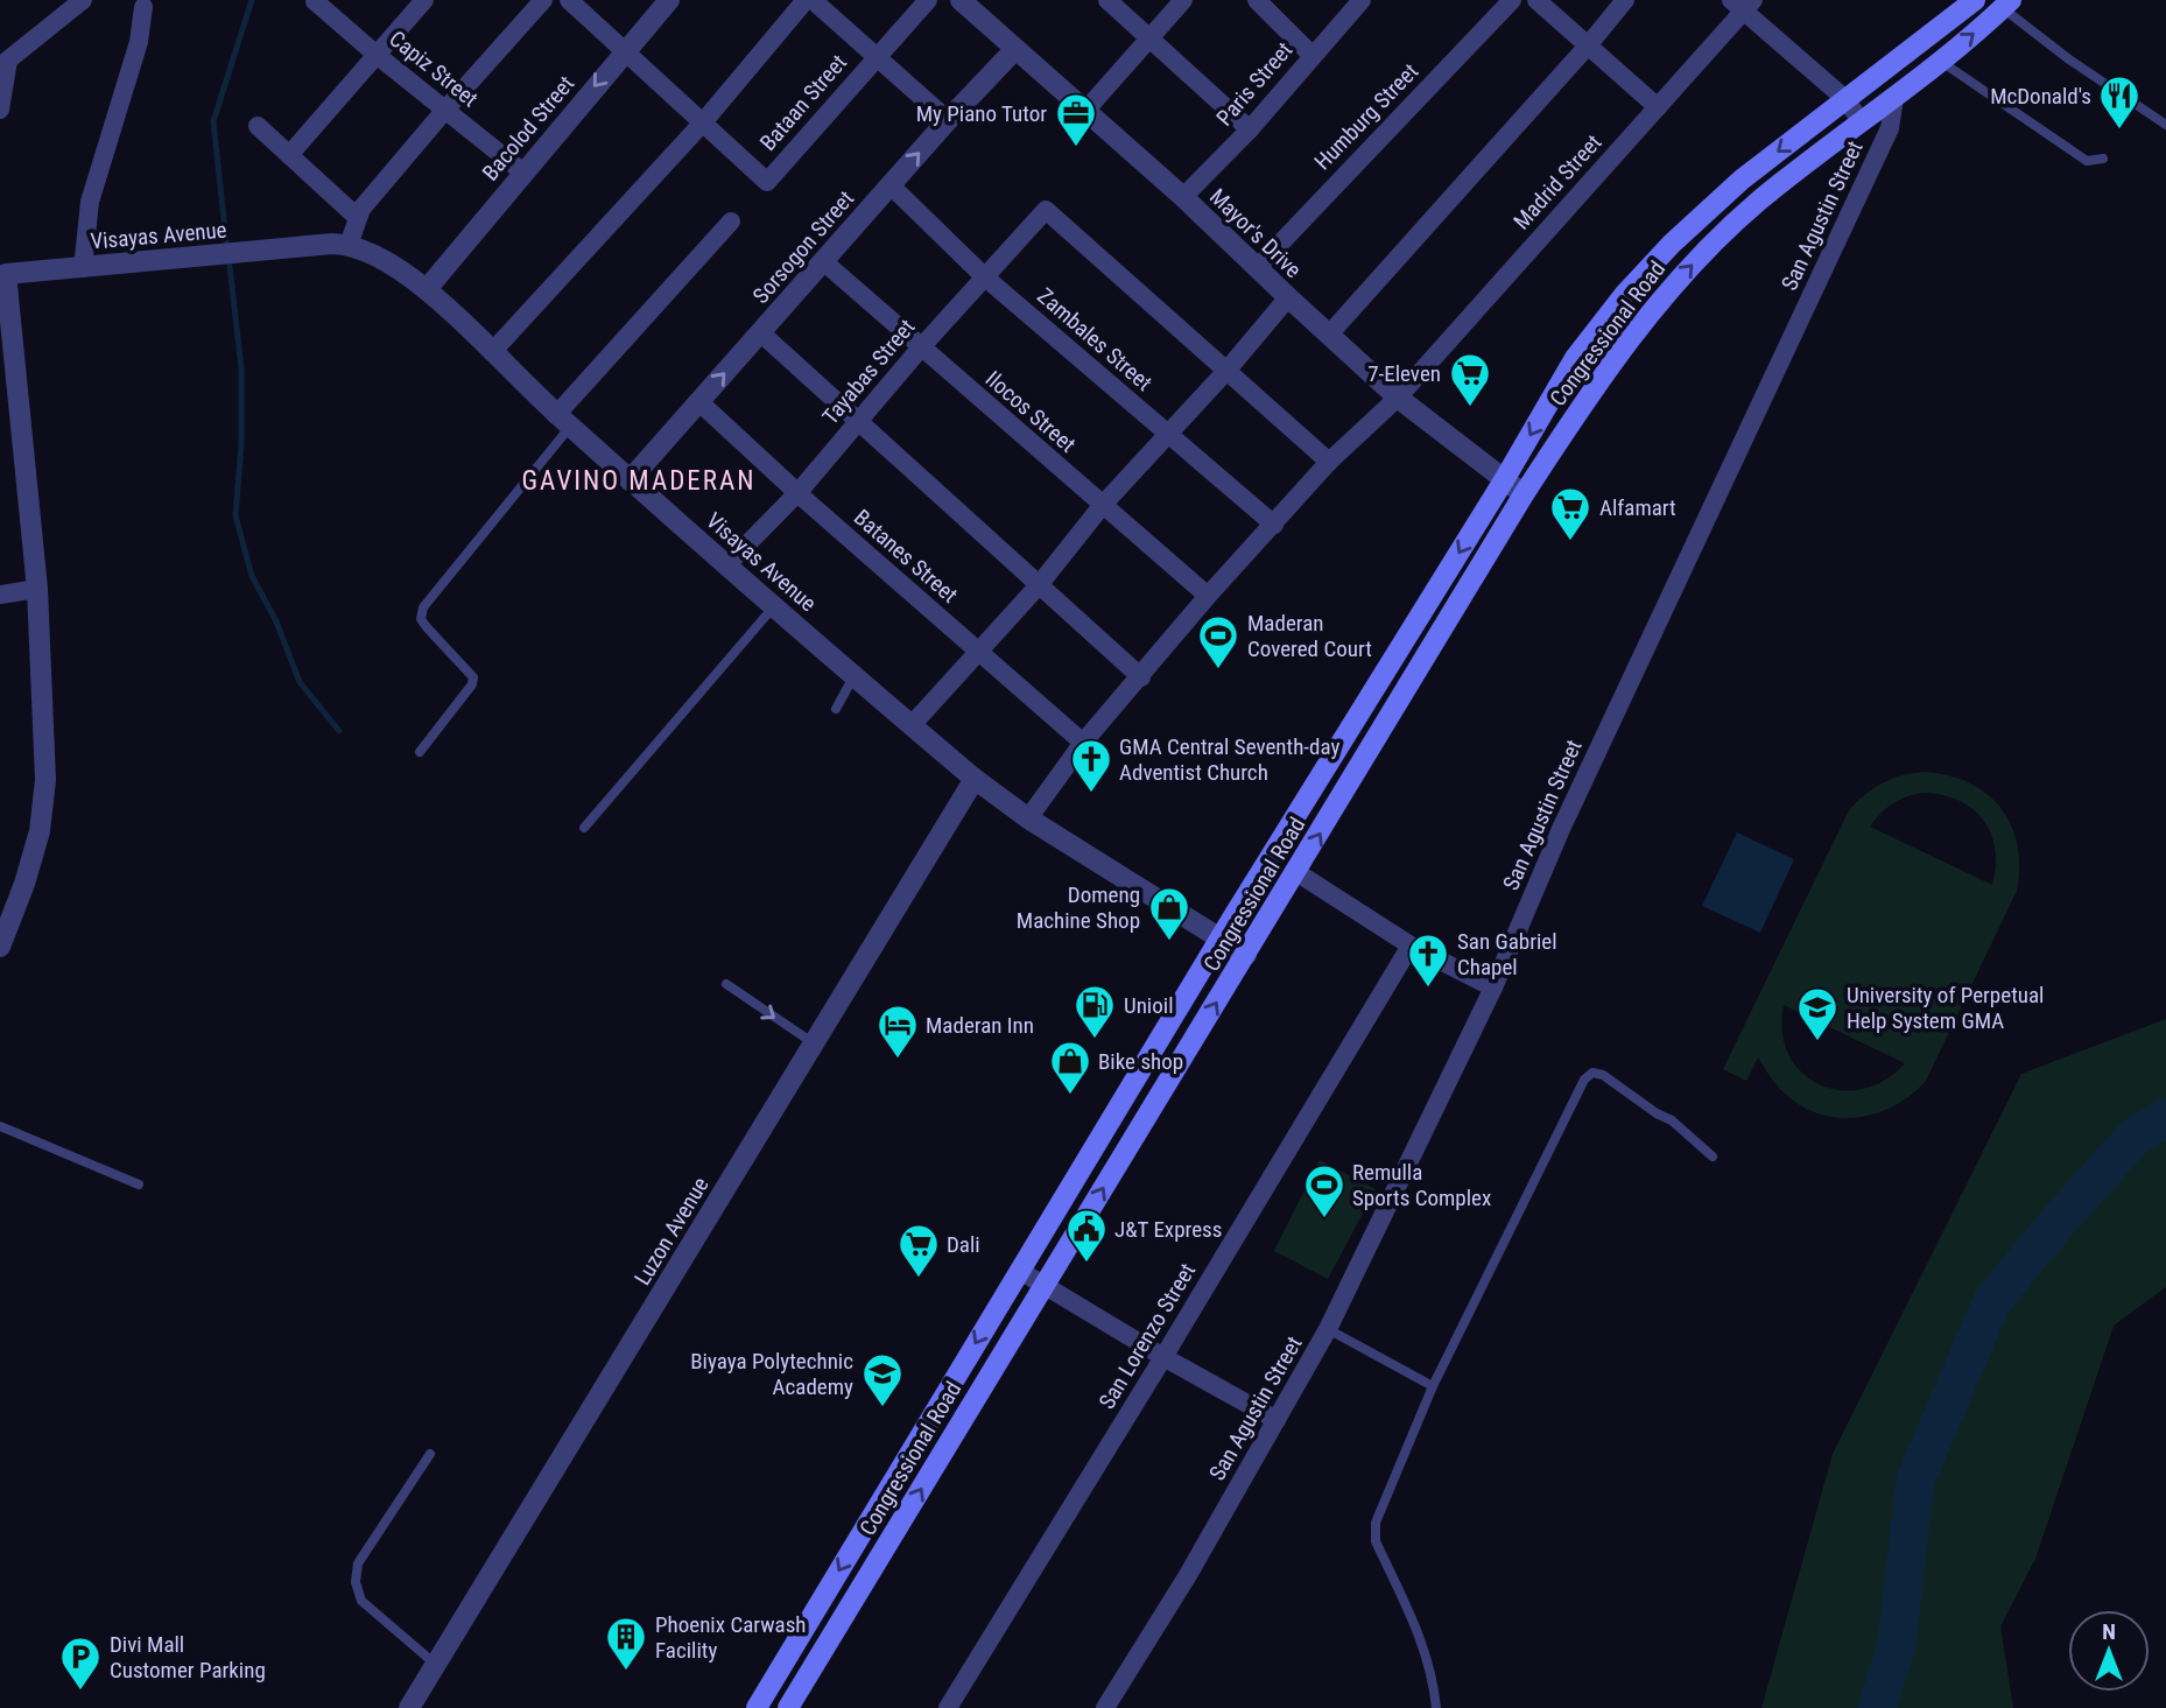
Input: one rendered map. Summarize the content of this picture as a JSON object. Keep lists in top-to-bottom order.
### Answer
{
  "streets": {
    "main road": ["Congressional Road"],
    "street": [
      "Capiz Street",
      "Paris Street",
      "Bataan Street",
      "Humburg Street",
      "Bacolod Street",
      "Madrid Street",
      "San Agustin Street",
      "Mayor's Drive",
      "Visayas Avenue",
      "Sorsogon Street",
      "Zambales Street",
      "Tayabas Street",
      "Ilocos Street",
      "Batanes Street",
      "Luzon Avenue",
      "San Lorenzo Street"
    ]
  },
  "crossings": [
    ["Capiz Street", "Bacolod Street"],
    ["Paris Street", "Mayor's Drive"],
    ["Humburg Street", "Mayor's Drive"],
    ["Bacolod Street", "Visayas Avenue"],
    ["Madrid Street", "Mayor's Drive"],
    ["San Agustin Street", "Congressional Road"],
    ["Mayor's Drive", "Sorsogon Street"],
    ["Mayor's Drive", "Congressional Road"],
    ["Visayas Avenue", "Sorsogon Street"],
    ["Visayas Avenue", "Congressional Road"],
    ["Visayas Avenue", "Tayabas Street"],
    ["Visayas Avenue", "Luzon Avenue"],
    ["Sorsogon Street", "Zambales Street"],
    ["Sorsogon Street", "Ilocos Street"],
    ["Sorsogon Street", "Batanes Street"],
    ["Zambales Street", "Tayabas Street"],
    ["Tayabas Street", "Ilocos Street"],
    ["Tayabas Street", "Batanes Street"]
  ],
  "districts": ["GAVINO MADERAN"],
  "places": {
    "restaurant": ["McDonald's"],
    "office": ["My Piano Tutor"],
    "supermarket": ["7-Eleven", "Alfamart", "Dali"],
    "sports": ["Maderan Covered Court", "Remulla Sports Complex"],
    "church": ["GMA Central Seventh-day Adventist Church", "San Gabriel Chapel"],
    "shop": ["Domeng Machine Shop", "Bike shop"],
    "fuel station": ["Unioil"],
    "school or university": ["University of Perpetual Help System GMA", "Biyaya Polytechnic Academy"],
    "hotel": ["Maderan Inn"],
    "public building": ["J&T Express"],
    "building": ["Phoenix Carwash Facility"],
    "parking": ["Divi Mall Customer Parking"]
  },
  "north": "top"
}
